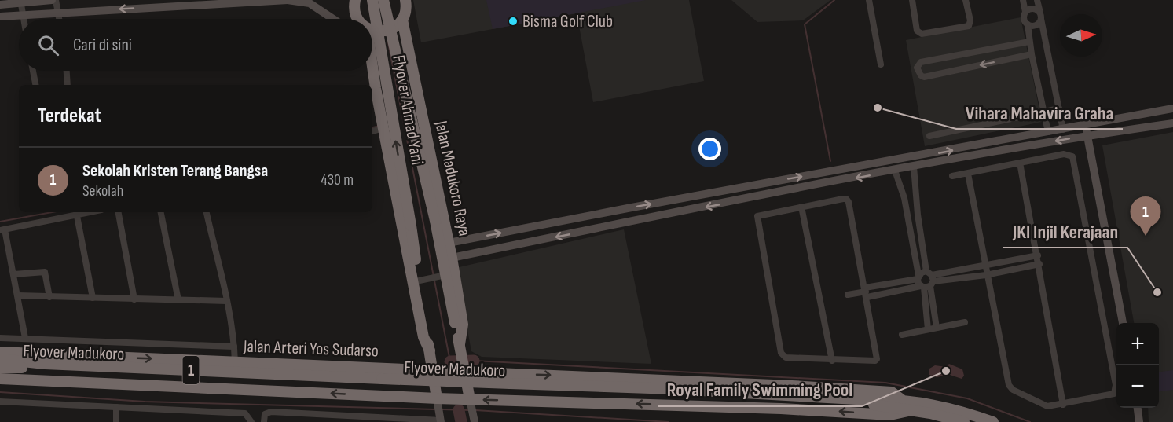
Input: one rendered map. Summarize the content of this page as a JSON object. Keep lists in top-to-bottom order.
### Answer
{
  "streets": {
    "highway": [
      "Flyover Ahmad Yani",
      "Jalan Madukoro Raya",
      "Jalan Arteri Yos Sudarso",
      "Flyover Madukoro",
      "1"
    ]
  },
  "crossings": [
    ["Flyover Ahmad Yani", "Jalan Madukoro Raya"],
    ["Jalan Madukoro Raya", "Jalan Arteri Yos Sudarso"],
    ["Jalan Arteri Yos Sudarso", "Flyover Madukoro"],
    ["Jalan Arteri Yos Sudarso", "1"],
    ["Flyover Madukoro", "1"]
  ],
  "places": [
    "Bisma Golf Club",
    "Vihara Mahavira Graha",
    "JKI Injil Kerajaan",
    "Royal Family Swimming Pool"
  ],
  "north": "right",
  "page": {
    "search": "Cari di sini",
    "heading": "Terdekat",
    "list": [
      {
        "mark": "1",
        "name": "Sekolah Kristen Terang Bangsa",
        "note": "Sekolah",
        "value": "430 m"
      }
    ],
    "pins": "1",
    "map_buttons": ["+", "−"]
  }
}
